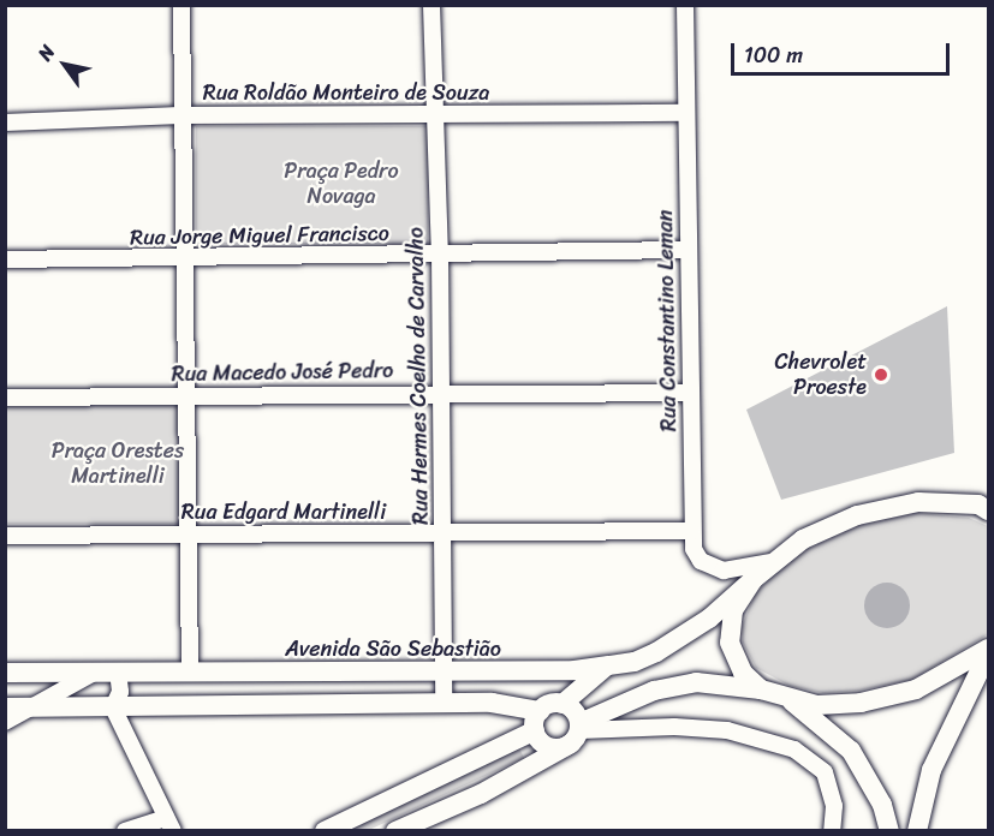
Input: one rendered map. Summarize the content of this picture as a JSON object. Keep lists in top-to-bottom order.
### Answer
{
  "streets": {
    "main road": ["Avenida São Sebastião"],
    "street": [
      "Rua Roldão Monteiro de Souza",
      "Rua Jorge Miguel Francisco",
      "Rua Constantino Leman",
      "Rua Macedo José Pedro",
      "Rua Hermes Coelho de Carvalho",
      "Rua Edgard Martinelli"
    ]
  },
  "crossings": [
    ["Rua Roldão Monteiro de Souza", "Rua Constantino Leman"],
    ["Rua Roldão Monteiro de Souza", "Rua Hermes Coelho de Carvalho"],
    ["Rua Jorge Miguel Francisco", "Rua Constantino Leman"],
    ["Rua Jorge Miguel Francisco", "Rua Hermes Coelho de Carvalho"],
    ["Rua Constantino Leman", "Rua Macedo José Pedro"],
    ["Rua Constantino Leman", "Rua Edgard Martinelli"],
    ["Rua Macedo José Pedro", "Rua Hermes Coelho de Carvalho"],
    ["Rua Hermes Coelho de Carvalho", "Rua Edgard Martinelli"],
    ["Rua Hermes Coelho de Carvalho", "Avenida São Sebastião"]
  ],
  "parks": ["Praça Pedro Novaga", "Praça Orestes Martinelli"],
  "places": ["Chevrolet Proeste"],
  "scale_bar": "100 m",
  "north": "top left"
}
